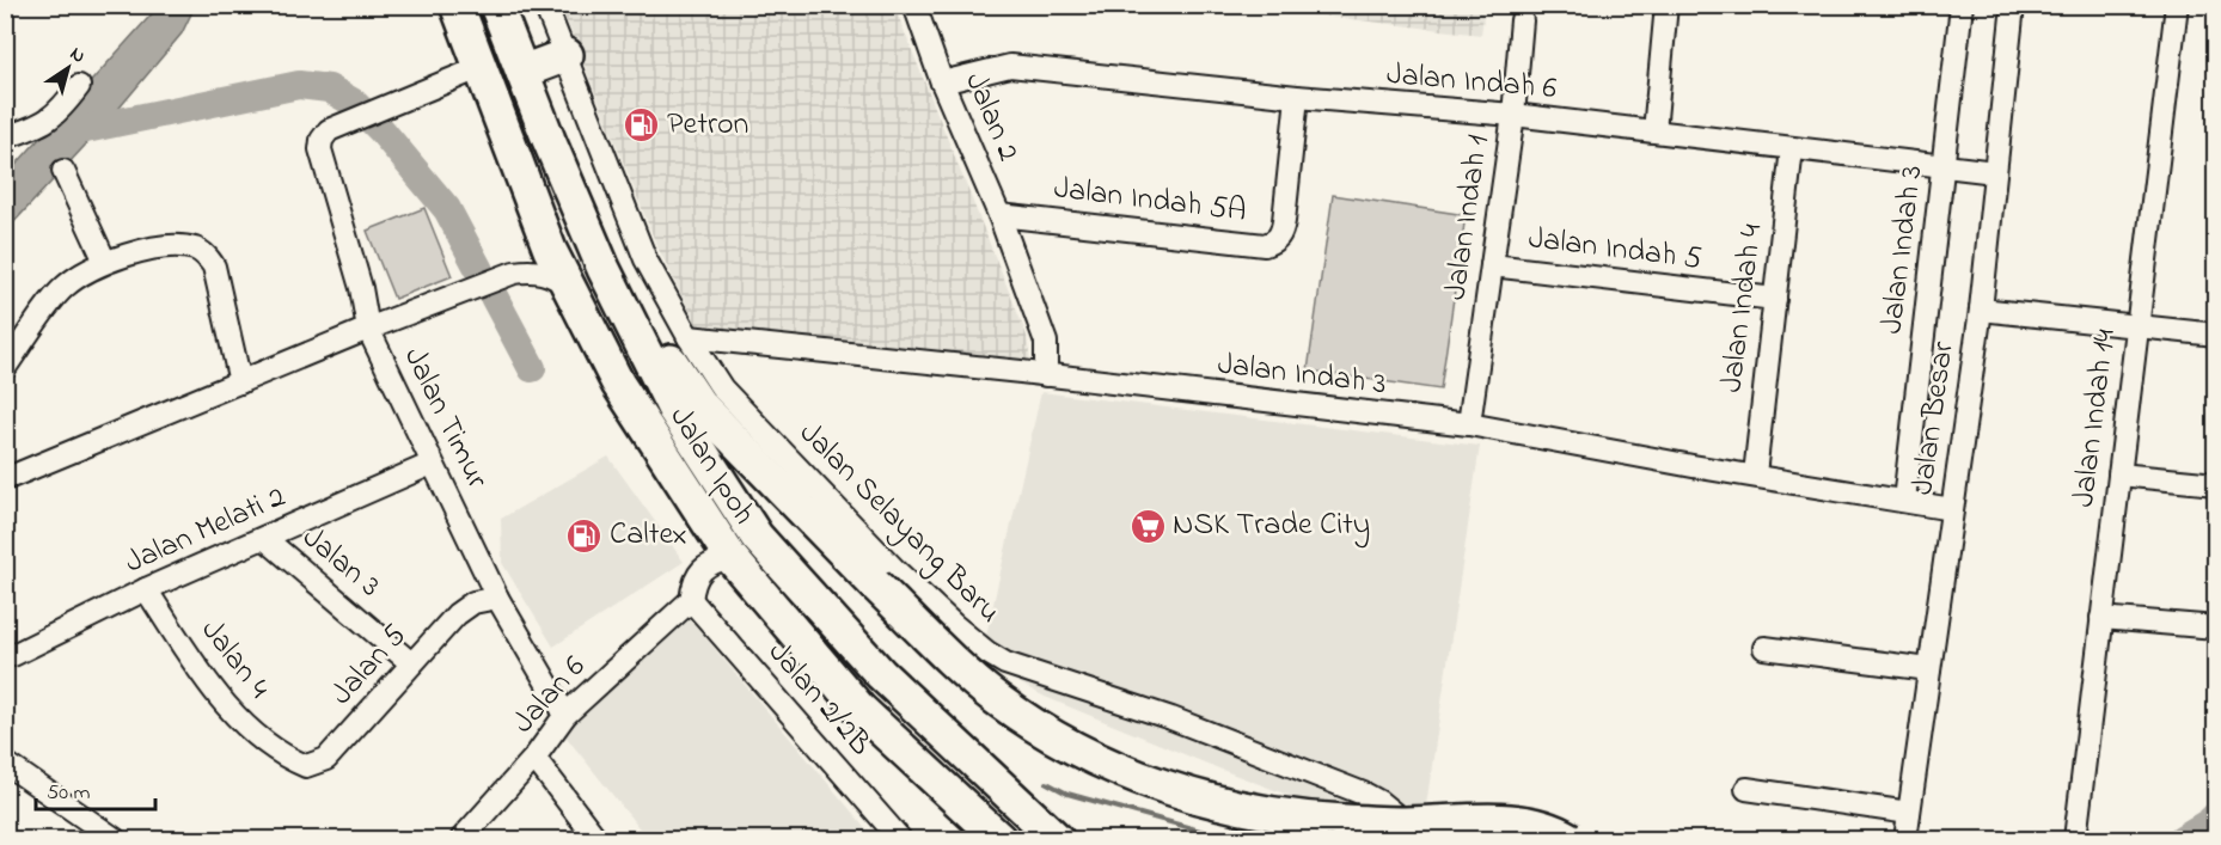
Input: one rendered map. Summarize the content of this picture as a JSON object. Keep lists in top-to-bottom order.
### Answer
{
  "streets": {
    "highway": ["Jalan Ipoh"],
    "street": [
      "Jalan Indah 6",
      "Jalan 2",
      "Jalan Indah 5A",
      "Jalan Indah 1",
      "Jalan Indah 5",
      "Jalan Indah 3",
      "Jalan Indah 4",
      "Jalan Timur",
      "Jalan Besar",
      "Jalan Indah 14",
      "Jalan Selayang Baru",
      "Jalan Melati 2",
      "Jalan 3",
      "Jalan 4",
      "Jalan 5",
      "Jalan 6",
      "Jalan 2/2B"
    ]
  },
  "crossings": [
    ["Jalan Indah 6", "Jalan 2"],
    ["Jalan Indah 6", "Jalan Indah 5A"],
    ["Jalan Indah 6", "Jalan Indah 1"],
    ["Jalan Indah 6", "Jalan Indah 3"],
    ["Jalan Indah 6", "Jalan Indah 4"],
    ["Jalan Indah 6", "Jalan Besar"],
    ["Jalan 2", "Jalan Indah 5A"],
    ["Jalan 2", "Jalan Indah 3"],
    ["Jalan Indah 1", "Jalan Indah 5"],
    ["Jalan Indah 1", "Jalan Indah 3"],
    ["Jalan Indah 5", "Jalan Indah 4"],
    ["Jalan Indah 3", "Jalan Indah 4"],
    ["Jalan Indah 3", "Jalan Besar"],
    ["Jalan Indah 3", "Jalan Selayang Baru"],
    ["Jalan Timur", "Jalan Ipoh"],
    ["Jalan Timur", "Jalan Melati 2"],
    ["Jalan Timur", "Jalan 5"],
    ["Jalan Timur", "Jalan 6"],
    ["Jalan Melati 2", "Jalan 3"],
    ["Jalan Melati 2", "Jalan 4"],
    ["Jalan 3", "Jalan 5"],
    ["Jalan 4", "Jalan 5"],
    ["Jalan 6", "Jalan 2/2B"]
  ],
  "places": {
    "fuel station": ["Petron", "Caltex"],
    "supermarket": ["NSK Trade City"]
  },
  "scale_bar": "50 m",
  "north": "top right"
}
